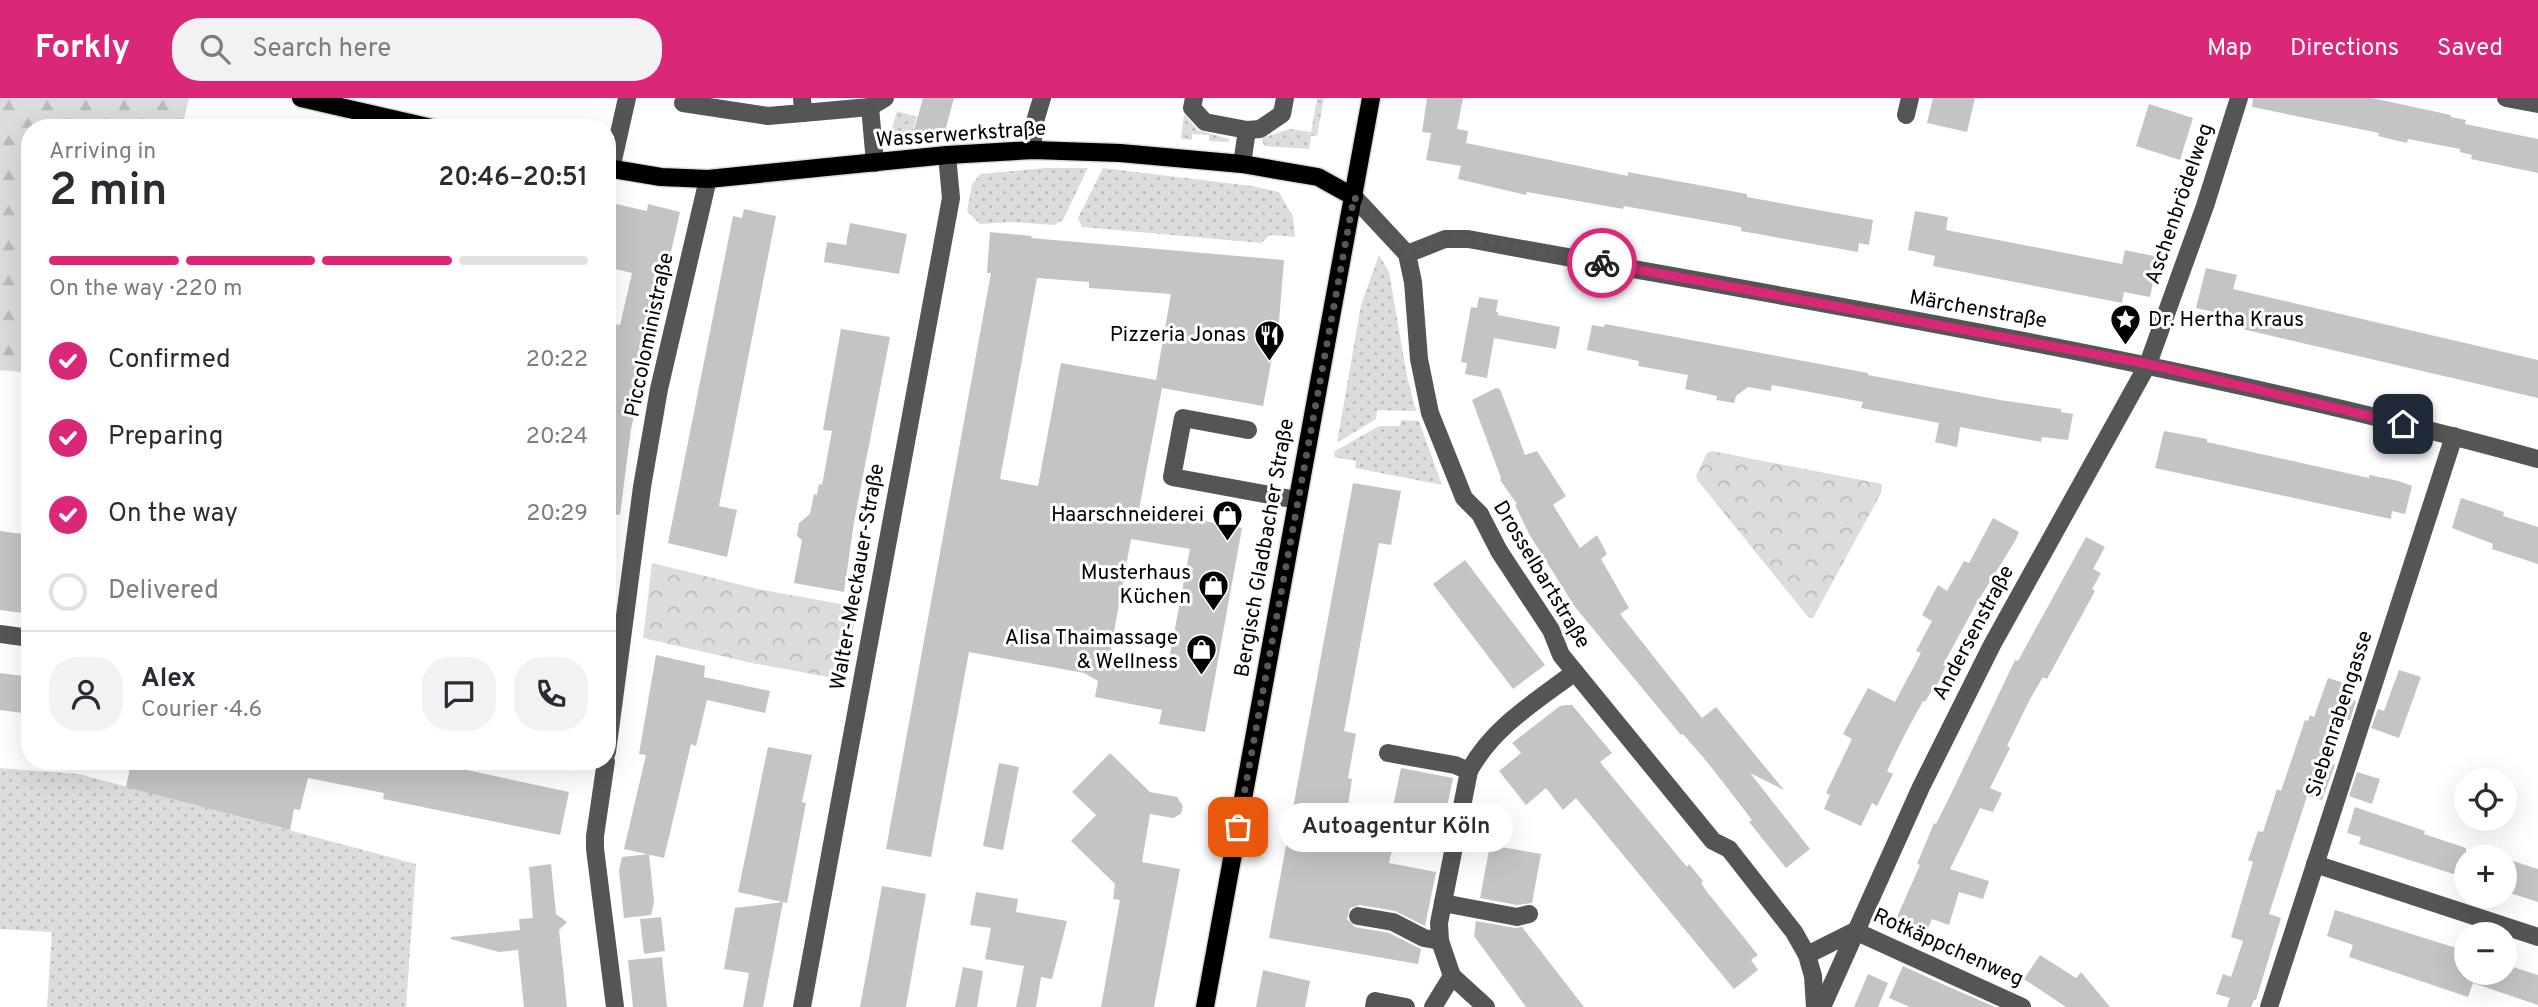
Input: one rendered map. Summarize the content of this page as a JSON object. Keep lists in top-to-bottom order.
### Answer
{
  "streets": {
    "main road": ["Wasserwerkstraße", "Bergisch Gladbacher Straße"],
    "street": [
      "Aschenbrödelweg",
      "Märchenstraße",
      "Piccoloministraße",
      "Drosselbartstraße",
      "Walter-Meckauer-Straße",
      "Andersenstraße",
      "Siebenrabengasse",
      "Rotkäppchenweg"
    ]
  },
  "crossings": [
    ["Wasserwerkstraße", "Piccoloministraße"],
    ["Wasserwerkstraße", "Bergisch Gladbacher Straße"],
    ["Wasserwerkstraße", "Drosselbartstraße"],
    ["Wasserwerkstraße", "Walter-Meckauer-Straße"],
    ["Aschenbrödelweg", "Märchenstraße"],
    ["Aschenbrödelweg", "Andersenstraße"],
    ["Märchenstraße", "Drosselbartstraße"],
    ["Märchenstraße", "Andersenstraße"],
    ["Märchenstraße", "Siebenrabengasse"],
    ["Bergisch Gladbacher Straße", "Drosselbartstraße"],
    ["Andersenstraße", "Rotkäppchenweg"]
  ],
  "places": {
    "place": ["Dr. Hertha Kraus"],
    "restaurant": ["Pizzeria Jonas"],
    "shop": ["Haarschneiderei", "Musterhaus Küchen", "Alisa Thaimassage & Wellness"],
    "other": ["Autoagentur Köln"]
  },
  "page": {
    "header": "Forkly",
    "search": "Search here",
    "nav": ["Map", "Directions", "Saved"],
    "heading": ["2 min", "Arriving in", "20:46–20:51"],
    "panel": ["Alex", "Courier · 4.6"],
    "bar": "On the way · 220 m",
    "list": [
      ["Confirmed", "20:22"],
      ["Preparing", "20:24"],
      ["On the way", "20:29"],
      "Delivered"
    ],
    "map_buttons": ["+", "−"],
    "bubble": "Autoagentur Köln"
  }
}
